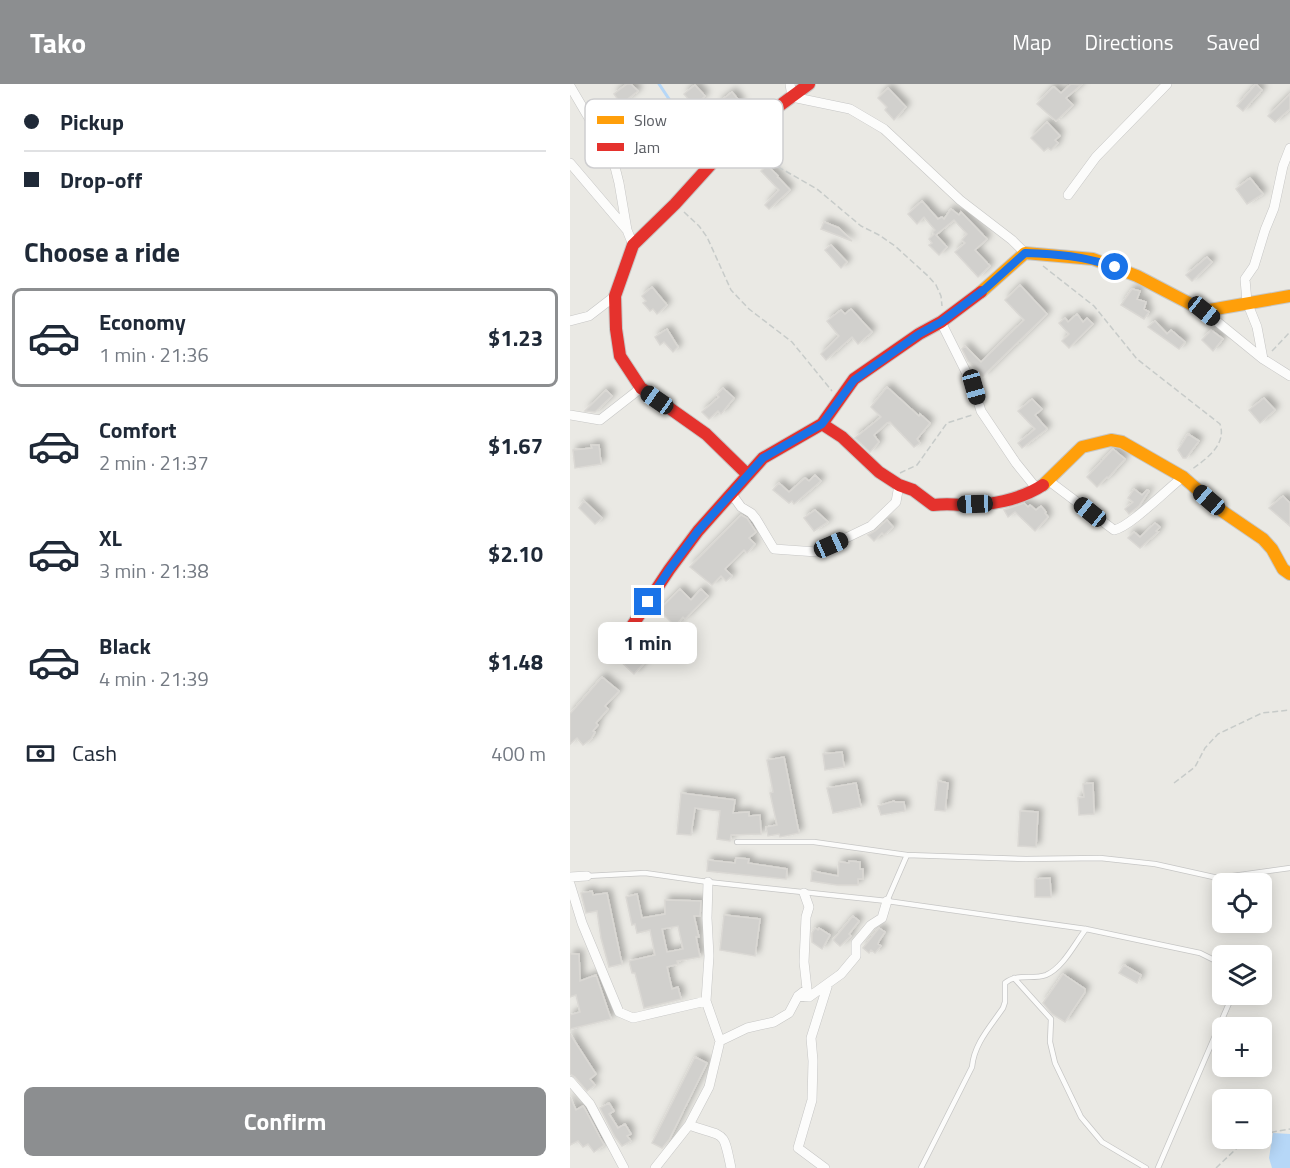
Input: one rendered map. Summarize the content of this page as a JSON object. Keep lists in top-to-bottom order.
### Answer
{
  "legend": ["Slow", "Jam"],
  "page": {
    "header": "Tako",
    "nav": ["Map", "Directions", "Saved"],
    "banner": ["Pickup", "Drop-off"],
    "heading": "Choose a ride",
    "list": [
      {
        "name": "Economy",
        "note": "1 min · 21:36",
        "value": "$1.23"
      },
      {
        "name": "Comfort",
        "note": "2 min · 21:37",
        "value": "$1.67"
      },
      {
        "name": "XL",
        "note": "3 min · 21:38",
        "value": "$2.10"
      },
      {
        "name": "Black",
        "note": "4 min · 21:39",
        "value": "$1.48"
      }
    ],
    "bubble": "1 min",
    "pay": ["Cash", "400 m"],
    "map_buttons": ["+", "−"],
    "buttons": "Confirm"
  }
}
